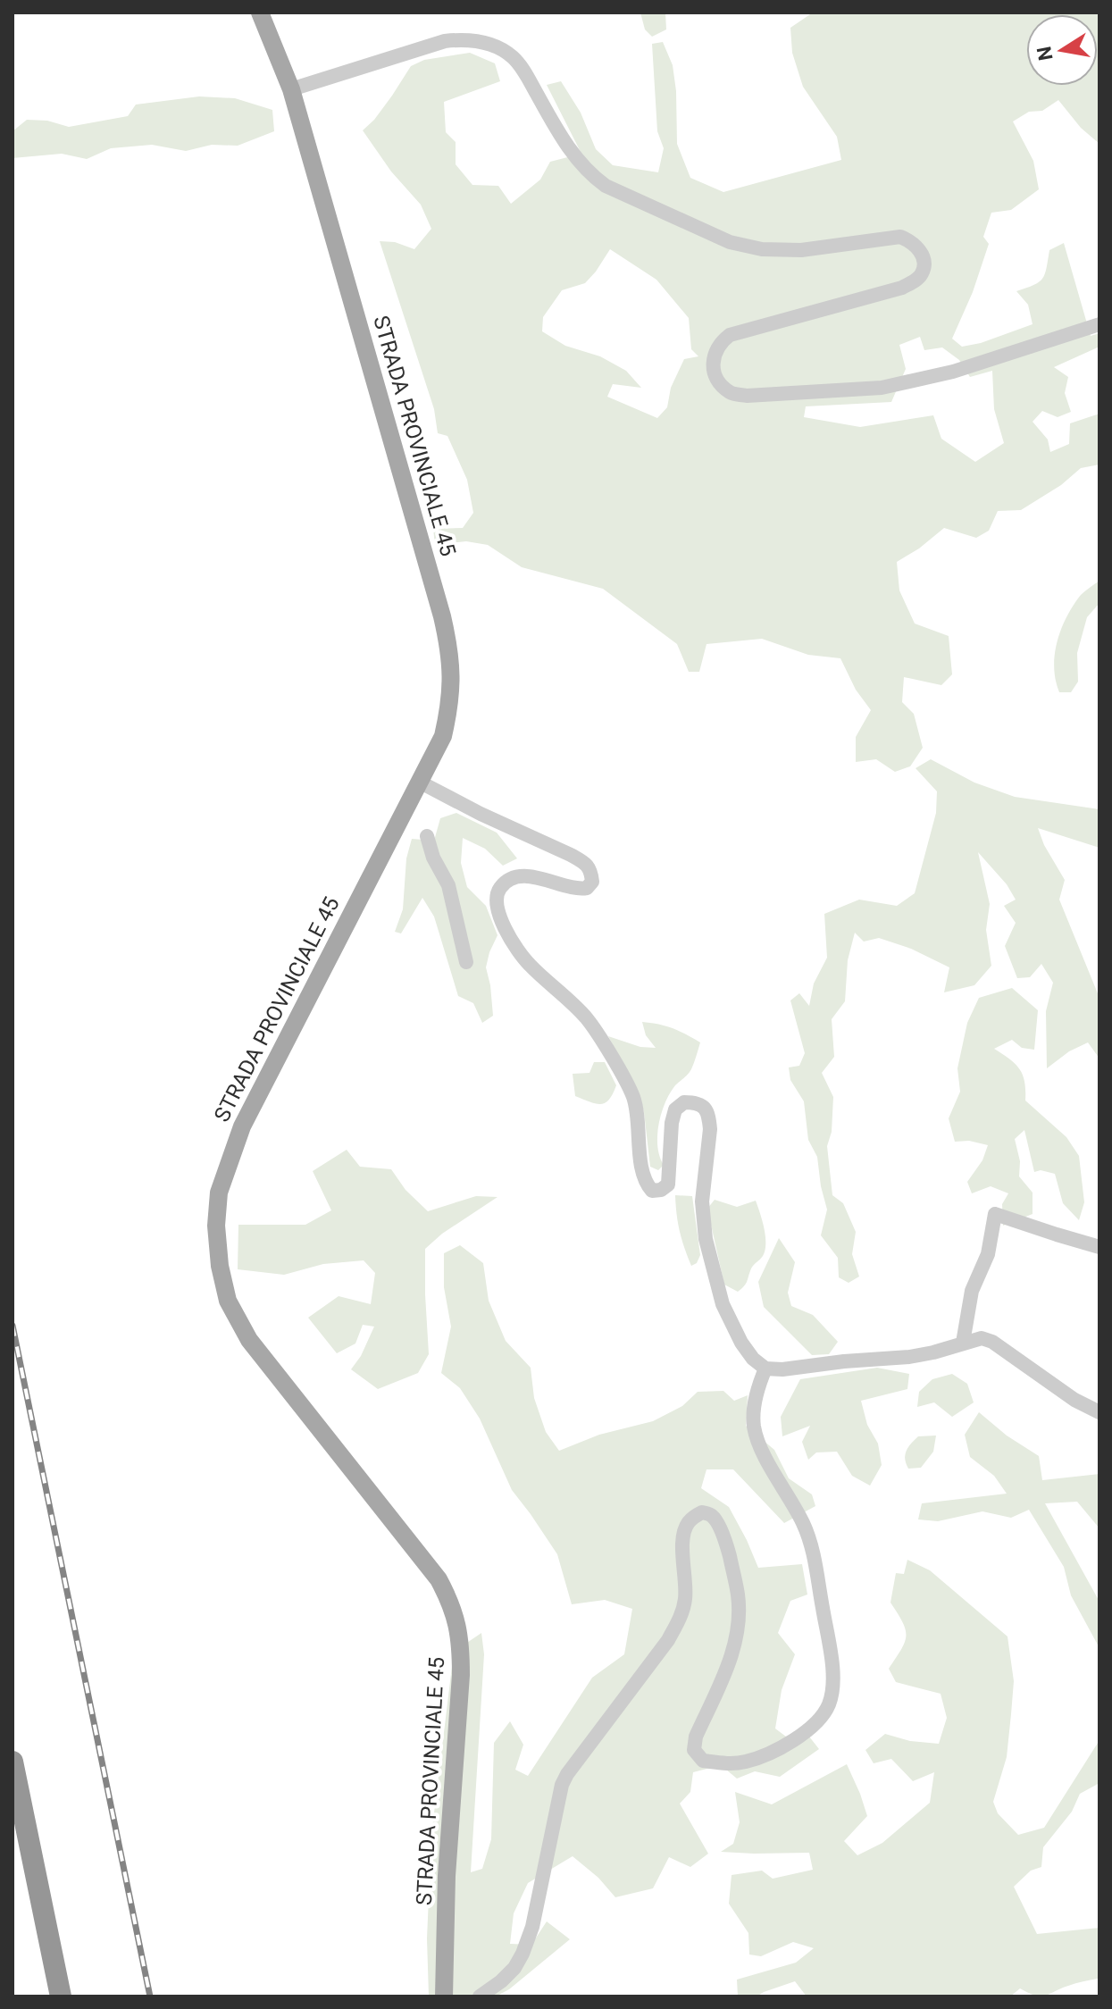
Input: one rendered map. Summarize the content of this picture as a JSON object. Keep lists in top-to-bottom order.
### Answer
{
  "streets": {
    "main road": ["STRADA PROVINCIALE 45"]
  },
  "north": "left"
}
